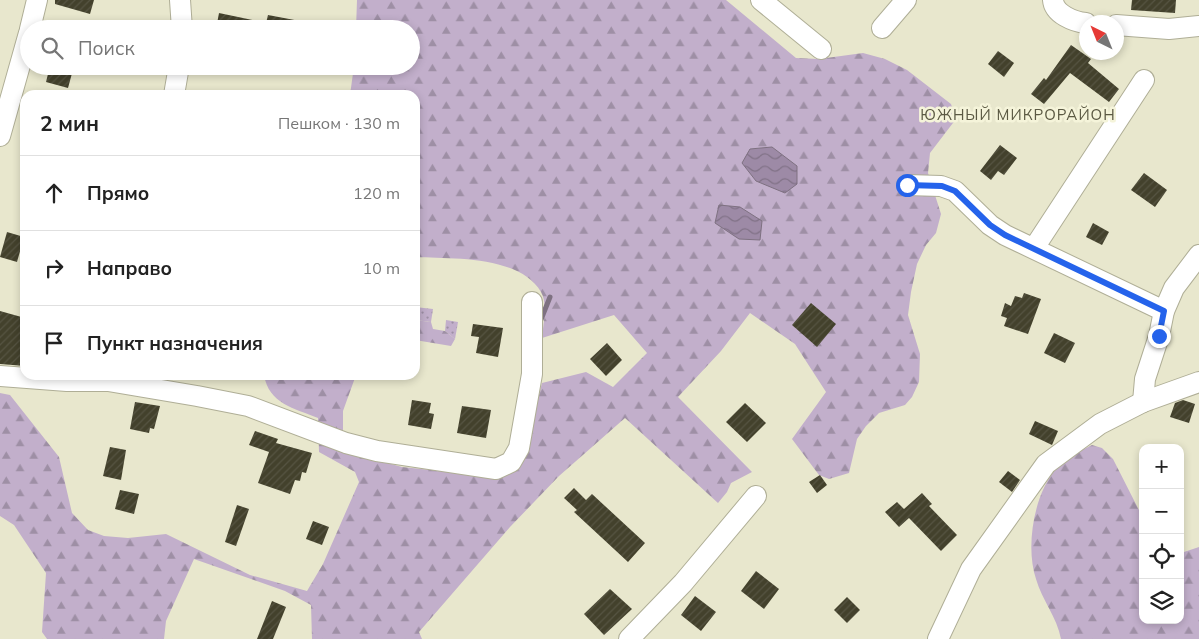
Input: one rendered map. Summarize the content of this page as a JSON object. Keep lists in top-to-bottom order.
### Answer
{
  "districts": ["ЮЖНЫЙ МИКРОРАЙОН"],
  "north": "top left",
  "page": {
    "search": "Поиск",
    "heading": ["2 мин", "Пешком · 130 m"],
    "list": [
      ["Прямо", "120 m"],
      ["Направо", "10 m"],
      "Пункт назначения"
    ],
    "map_buttons": ["+", "−"]
  }
}
